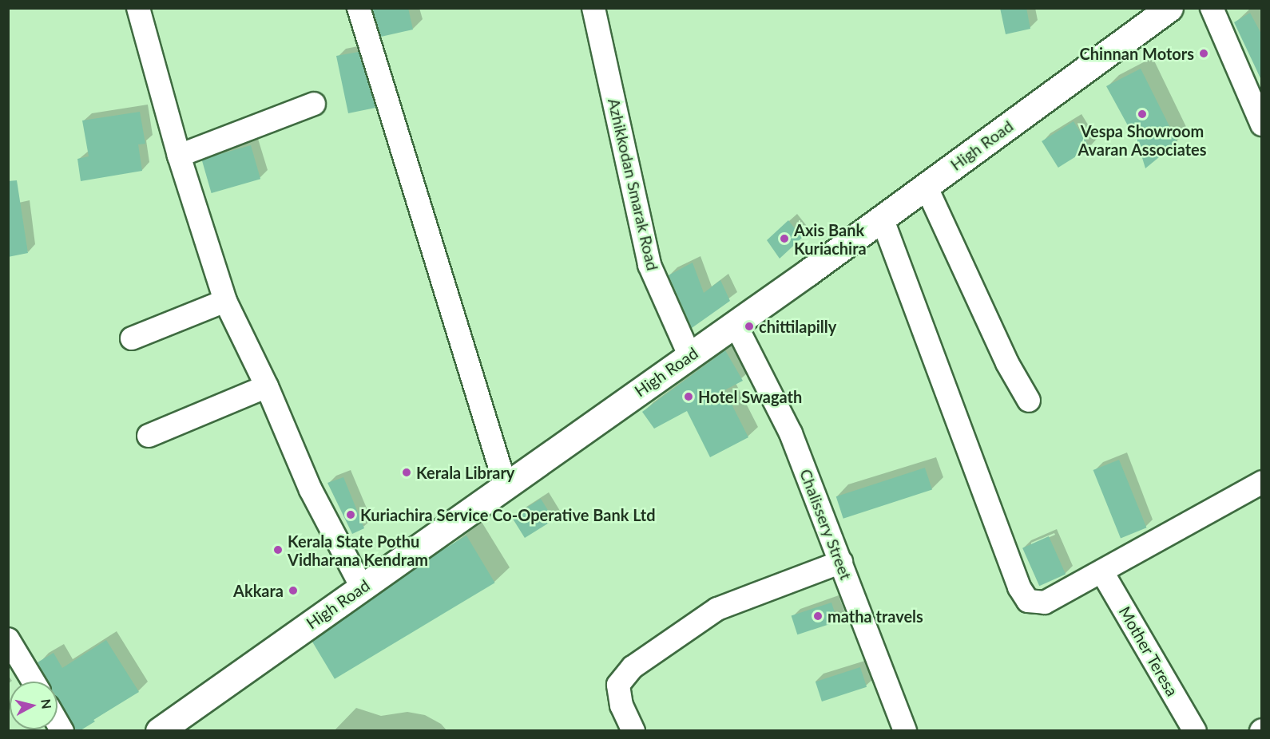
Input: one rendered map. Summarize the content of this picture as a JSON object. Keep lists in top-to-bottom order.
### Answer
{
  "streets": {
    "main road": ["High Road"],
    "street": ["Azhikkodan Smarak Road", "Chalissery Street", "Mother Teresa"]
  },
  "crossings": [
    ["High Road", "Azhikkodan Smarak Road"],
    ["High Road", "Chalissery Street"]
  ],
  "places": [
    "Chinnan Motors",
    "Vespa Showroom Avaran Associates",
    "Axis Bank Kuriachira",
    "chittilapilly",
    "Hotel Swagath",
    "Kerala Library",
    "Kuriachira Service Co-Operative Bank Ltd",
    "Kerala State Pothu Vidharana Kendram",
    "Akkara",
    "matha travels"
  ],
  "north": "right"
}
